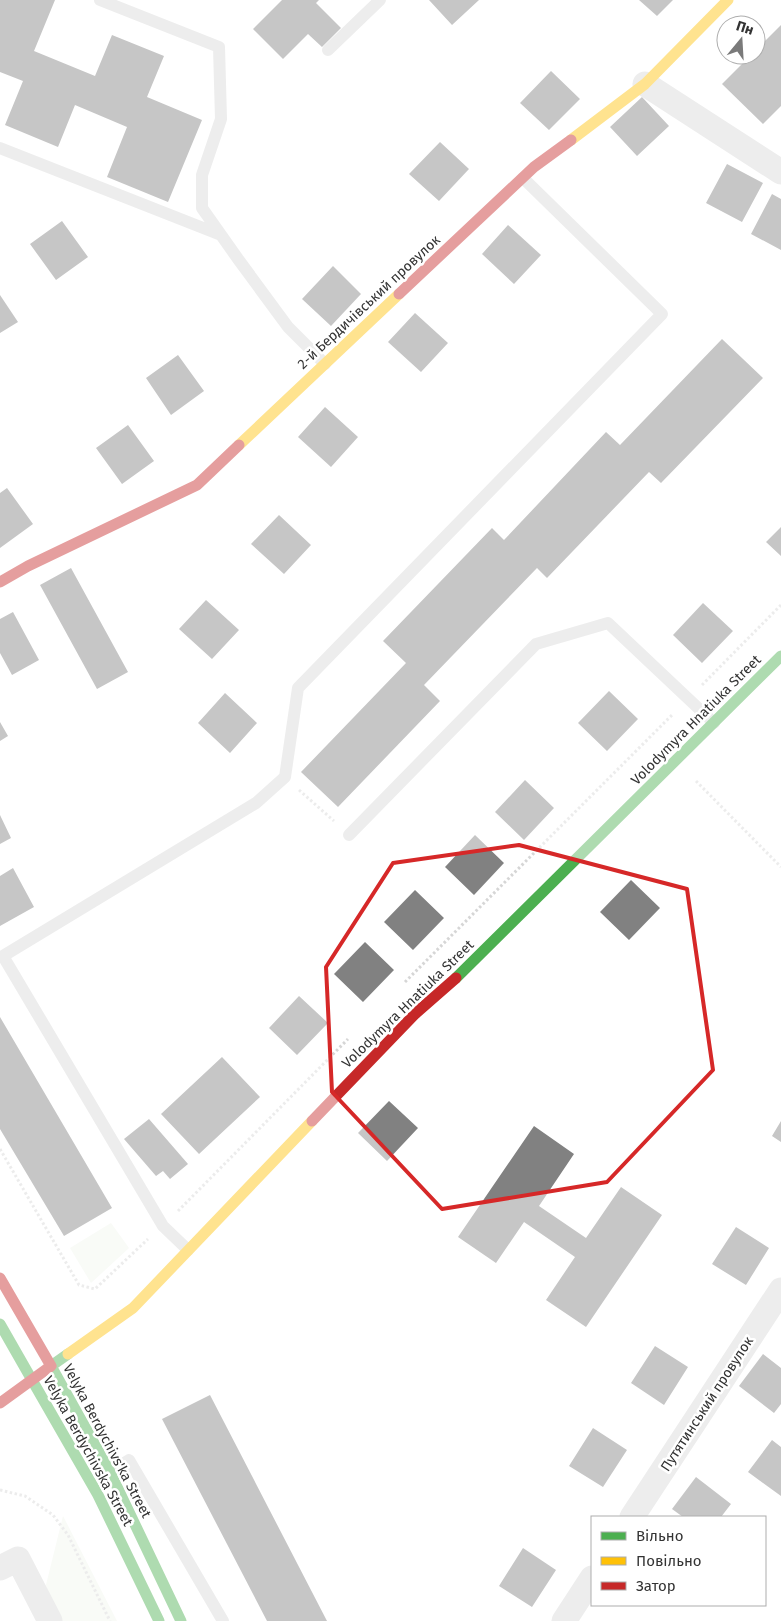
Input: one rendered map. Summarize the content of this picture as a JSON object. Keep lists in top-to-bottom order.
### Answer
{
  "streets": {
    "main road": [
      "2-й Бердичівський провулок",
      "Volodymyra Hnatiuka Street",
      "Velyka Berdychivs'ka Street",
      "Velyka Berdychivska Street"
    ],
    "street": ["Путятинський провулок"]
  },
  "crossings": [
    ["Volodymyra Hnatiuka Street", "Velyka Berdychivs'ka Street"],
    ["Volodymyra Hnatiuka Street", "Velyka Berdychivska Street"]
  ],
  "legend": ["Вільно", "Повільно", "Затор"],
  "north": "top"
}
